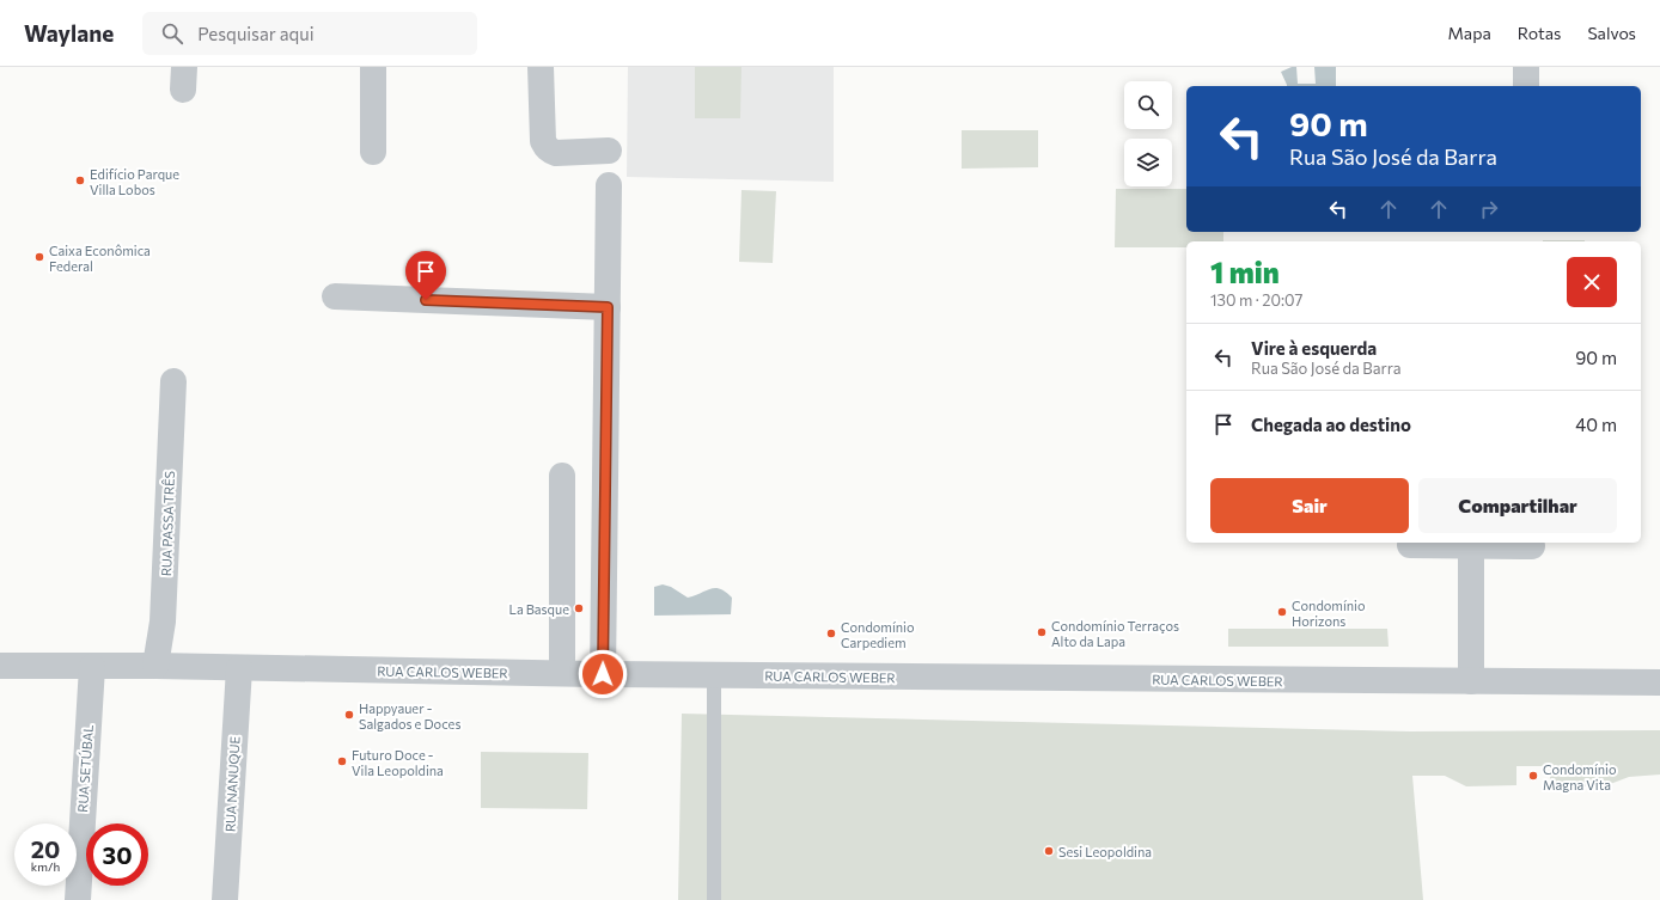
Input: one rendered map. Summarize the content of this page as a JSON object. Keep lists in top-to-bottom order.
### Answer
{
  "streets": {
    "street": [
      "RUA PASSA TRÊS",
      "RUA CARLOS WEBER",
      "RUA SETÚBAL",
      "RUA NANUQUE"
    ]
  },
  "crossings": [
    ["RUA PASSA TRÊS", "RUA CARLOS WEBER"],
    ["RUA CARLOS WEBER", "RUA SETÚBAL"],
    ["RUA CARLOS WEBER", "RUA NANUQUE"]
  ],
  "places": [
    "Edifício Parque Villa Lobos",
    "Caixa Econômica Federal",
    "La Basque",
    "Condomínio Horizons",
    "Condomínio Terraços Alto da Lapa",
    "Condomínio Carpediem",
    "Happyauer - Salgados e Doces",
    "Futuro Doce - Vila Leopoldina",
    "Condomínio Magna Vita",
    "Sesi Leopoldina"
  ],
  "page": {
    "header": "Waylane",
    "search": "Pesquisar aqui",
    "nav": ["Mapa", "Rotas", "Salvos"],
    "turn": ["90 m", "Rua São José da Barra"],
    "heading": ["1 min", "130 m · 20:07"],
    "list": [
      {
        "name": "Vire à esquerda",
        "note": "Rua São José da Barra",
        "value": "90 m"
      },
      {
        "name": "Chegada ao destino",
        "value": "40 m"
      }
    ],
    "buttons": ["Sair", "Compartilhar"],
    "speed": "20 km/h",
    "limit": "30"
  }
}
